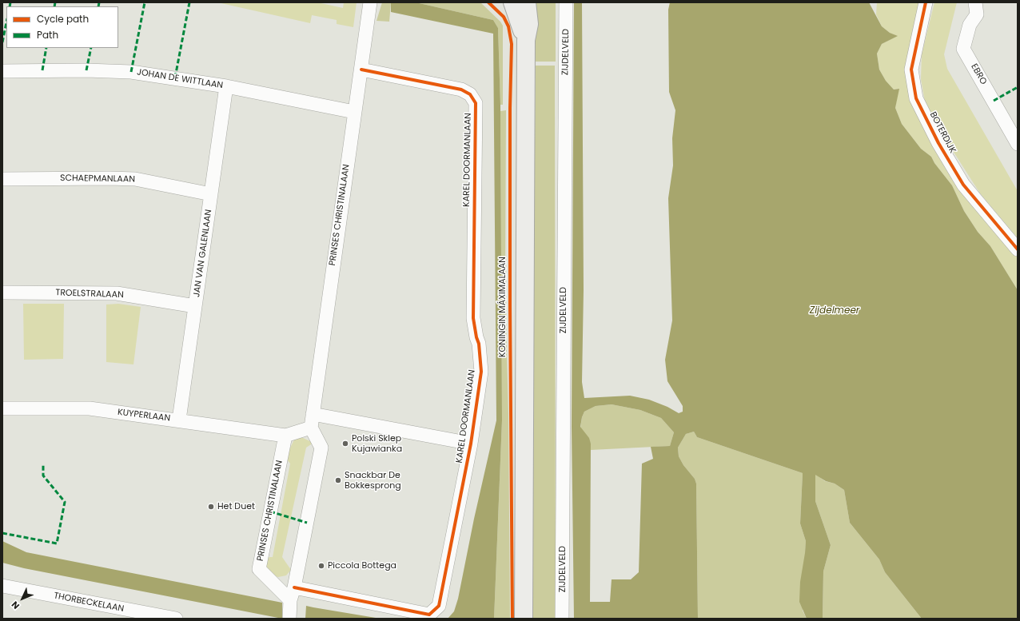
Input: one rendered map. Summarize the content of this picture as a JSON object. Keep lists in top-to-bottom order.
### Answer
{
  "streets": {
    "street": [
      "ZIJDELVELD",
      "EBRO",
      "JOHAN DE WITTLAAN",
      "BOTERDIJK",
      "KAREL DOORMANLAAN",
      "SCHAEPMANLAAN",
      "PRINSES CHRISTINALAAN",
      "JAN VAN GALENLAAN",
      "TROELSTRALAAN",
      "KUYPERLAAN",
      "THORBECKELAAN"
    ],
    "cycle path": ["KONINGIN MÁXIMALAAN"]
  },
  "crossings": [
    ["JOHAN DE WITTLAAN", "PRINSES CHRISTINALAAN"],
    ["JOHAN DE WITTLAAN", "JAN VAN GALENLAAN"],
    ["KAREL DOORMANLAAN", "PRINSES CHRISTINALAAN"],
    ["SCHAEPMANLAAN", "JAN VAN GALENLAAN"],
    ["PRINSES CHRISTINALAAN", "KUYPERLAAN"],
    ["JAN VAN GALENLAAN", "TROELSTRALAAN"],
    ["JAN VAN GALENLAAN", "KUYPERLAAN"]
  ],
  "water": ["Zijdelmeer"],
  "places": [
    "Polski Sklep Kujawianka",
    "Snackbar De Bokkesprong",
    "Het Duet",
    "Piccola Bottega"
  ],
  "legend": ["Cycle path", "Path"],
  "north": "bottom left"
}
